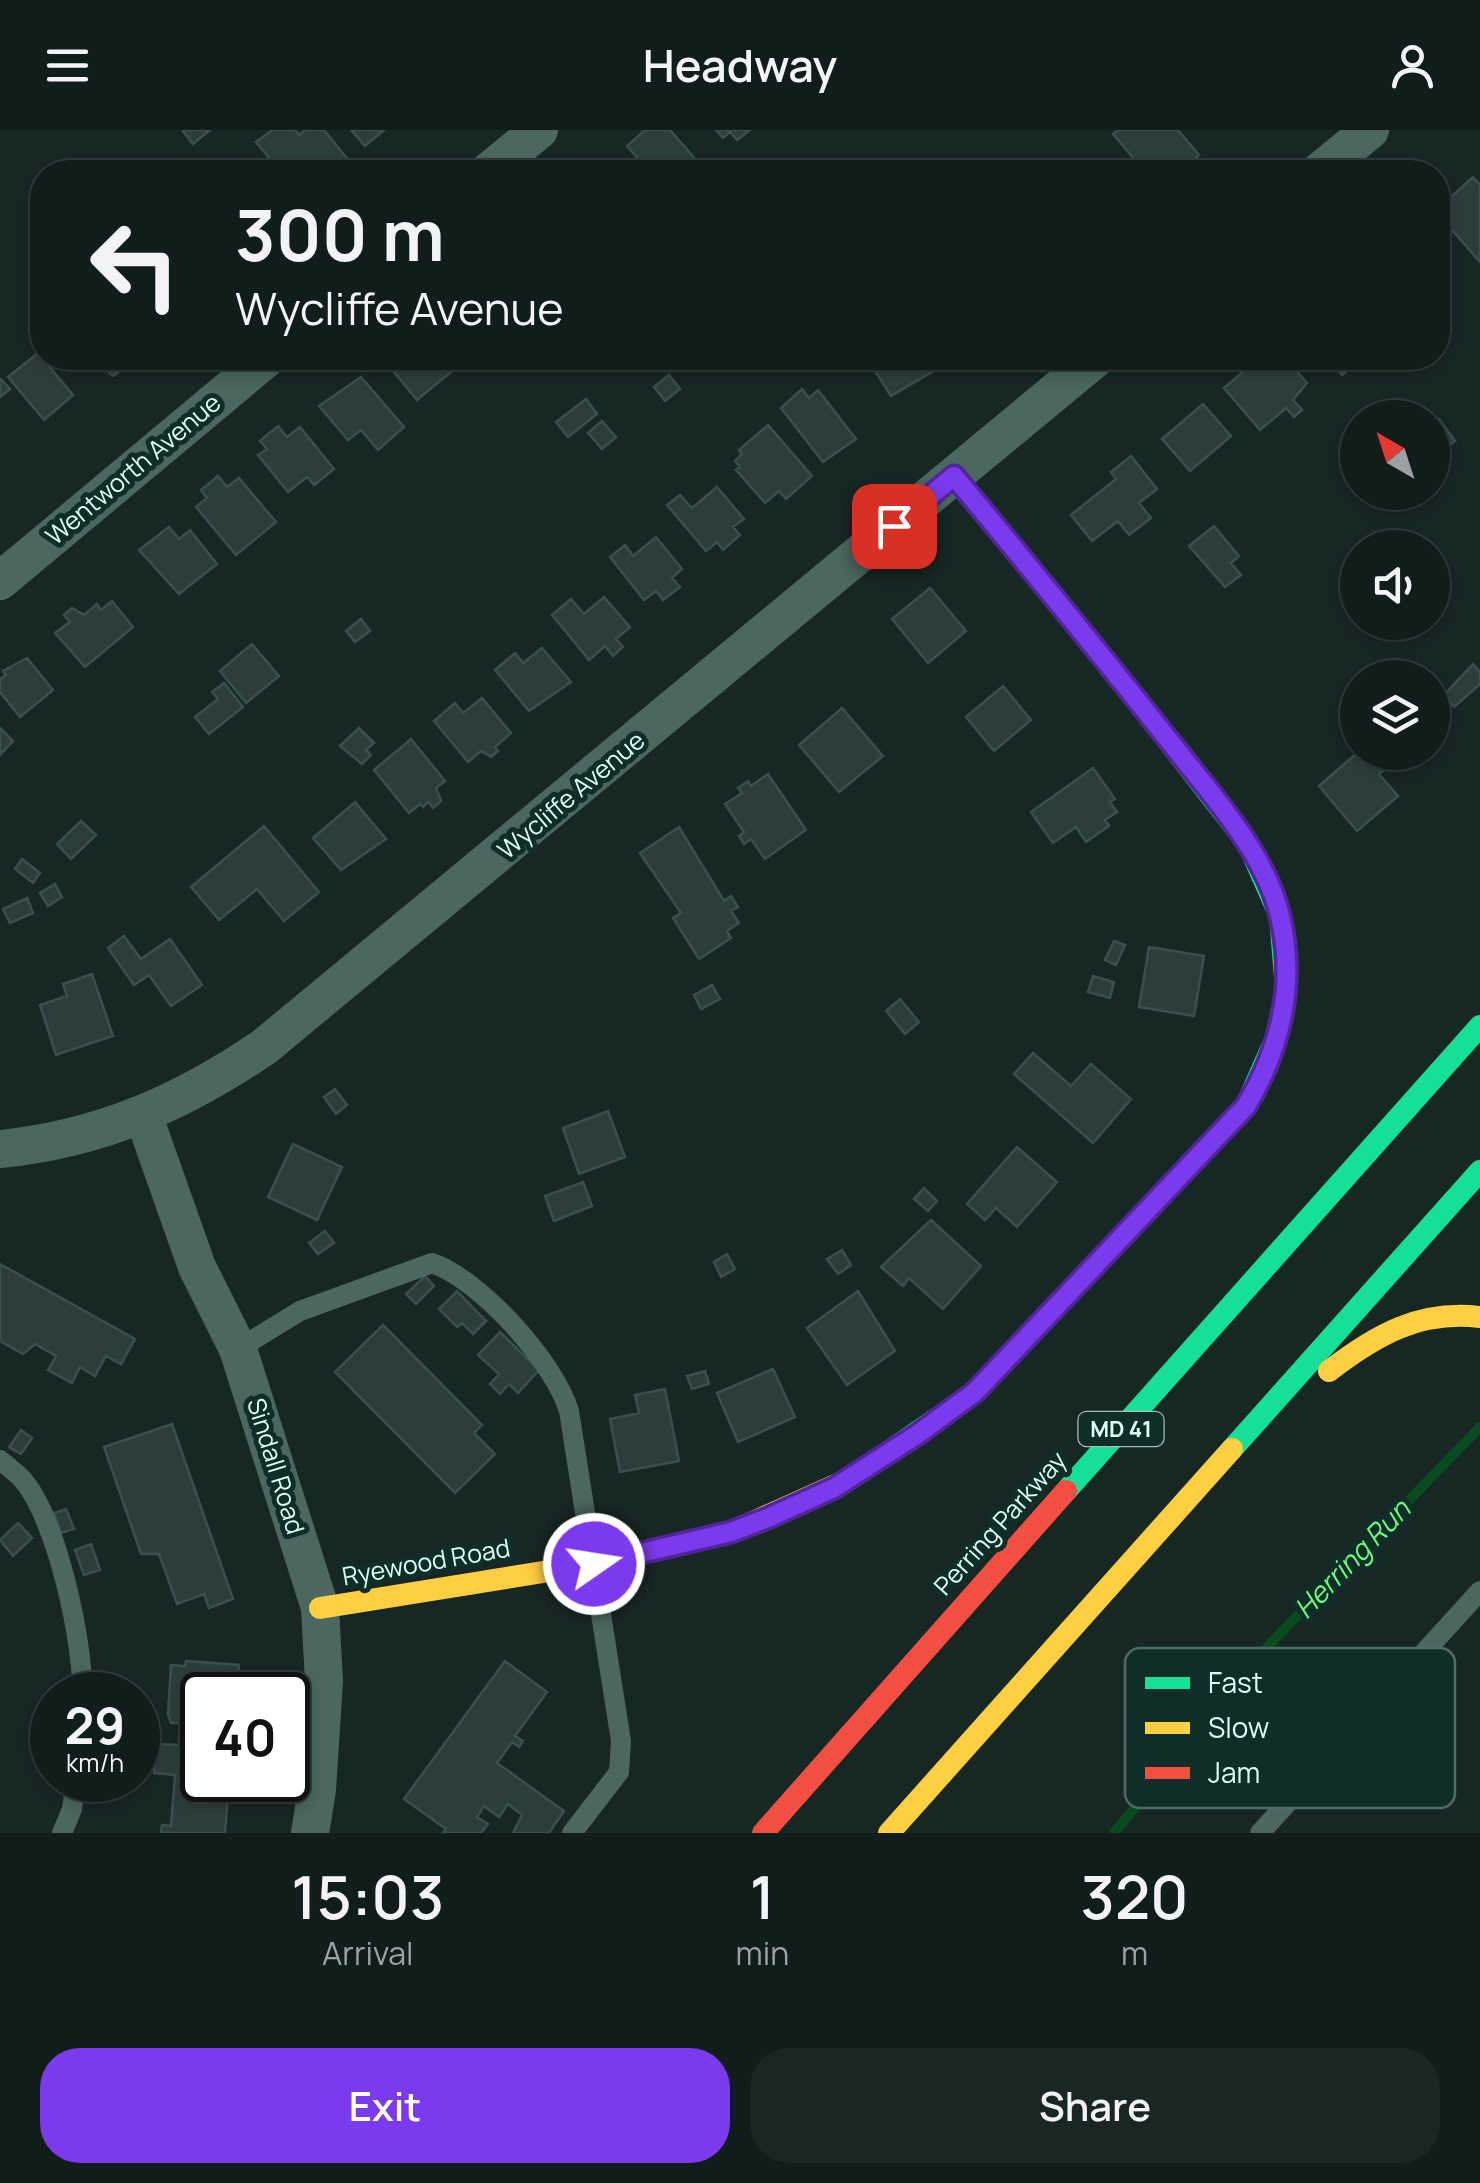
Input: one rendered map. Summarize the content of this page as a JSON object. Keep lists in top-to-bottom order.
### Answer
{
  "streets": {
    "main road": ["MD 41", "Perring Parkway", "Ryewood Road"],
    "street": ["Wentworth Avenue", "Wycliffe Avenue", "Sindall Road"]
  },
  "crossings": [
    ["Wycliffe Avenue", "Sindall Road"],
    ["Wycliffe Avenue", "Ryewood Road"],
    ["Sindall Road", "Ryewood Road"]
  ],
  "water": ["Herring Run"],
  "legend": ["Fast", "Slow", "Jam"],
  "north": "top left",
  "page": {
    "header": "Headway",
    "turn": ["300 m", "Wycliffe Avenue"],
    "speed": "29 km/h",
    "limit": "40",
    "eta": [
      "15:03",
      "Arrival",
      "1",
      "min",
      "320",
      "m"
    ],
    "buttons": ["Exit", "Share"]
  }
}
